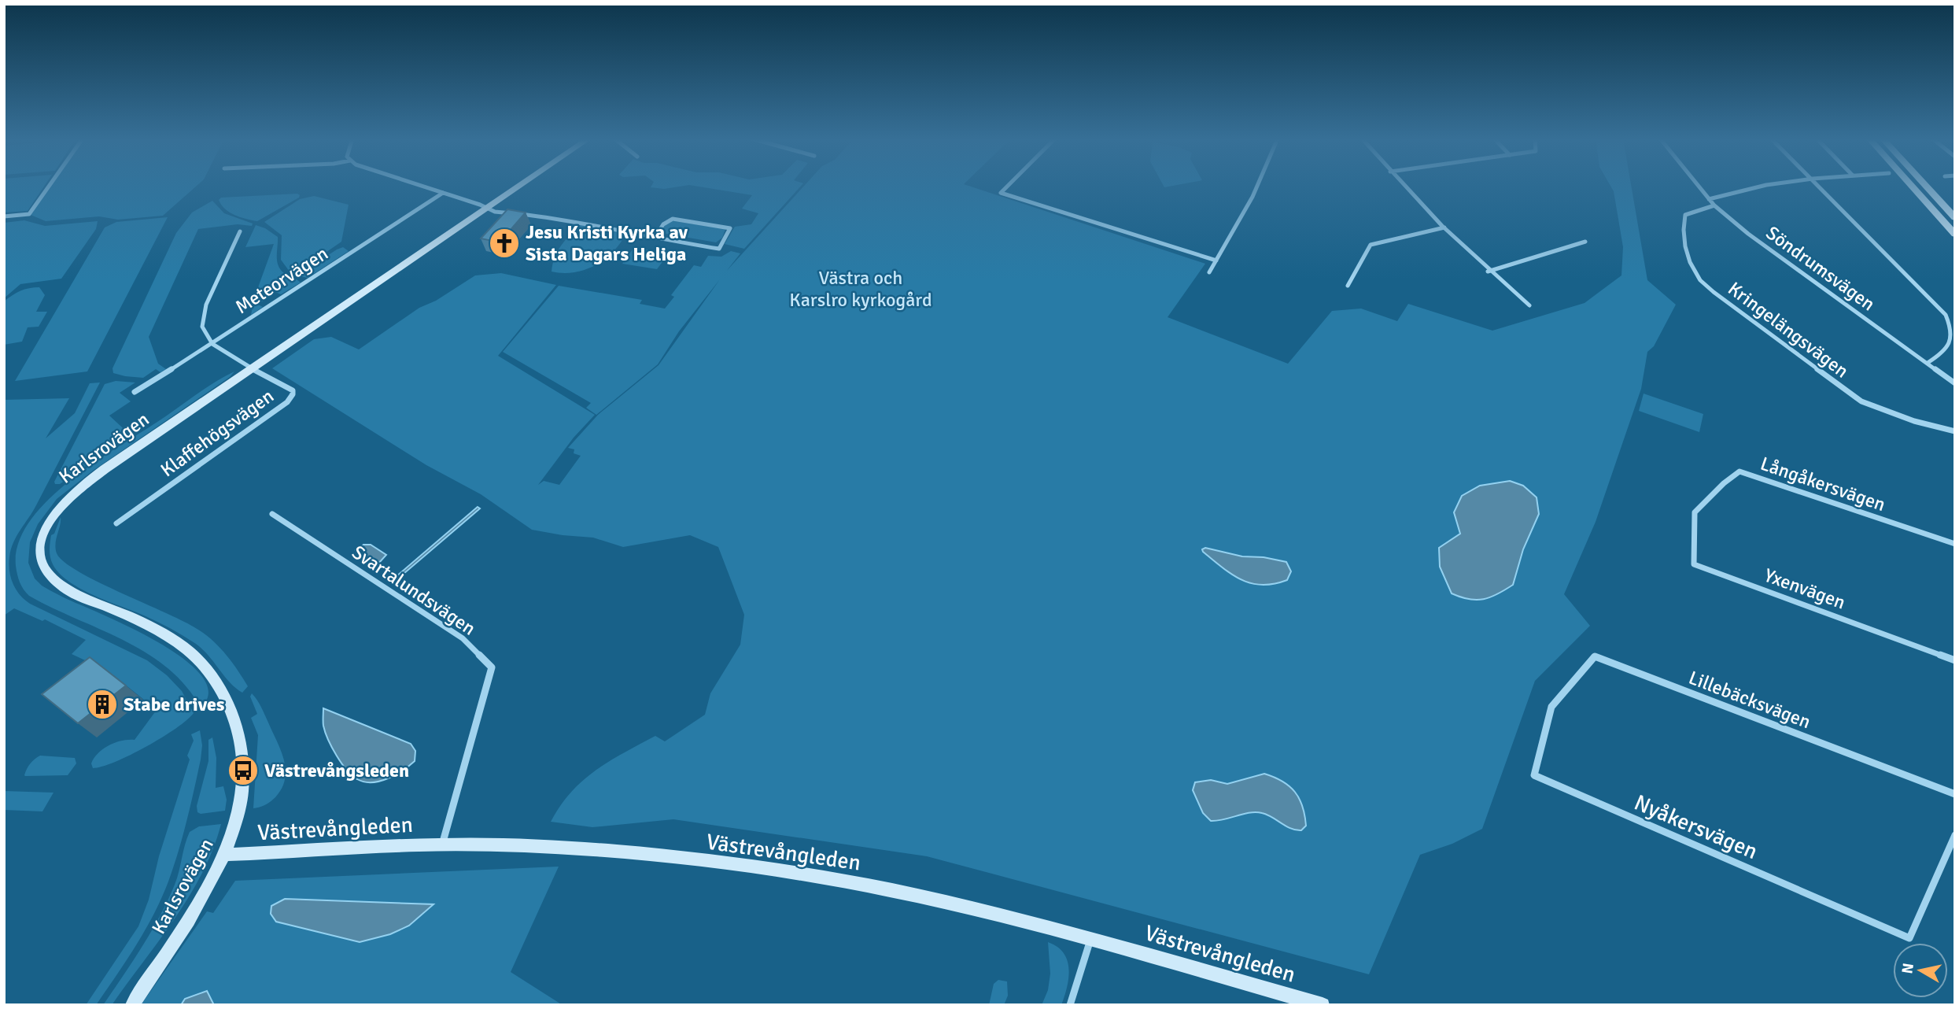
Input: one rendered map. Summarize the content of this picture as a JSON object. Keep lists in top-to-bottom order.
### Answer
{
  "streets": {
    "street": [
      "Söndrumsvägen",
      "Meteorvägen",
      "Kringelängsvägen",
      "Klaffehögsvägen",
      "Karlsrovägen",
      "Långåkersvägen",
      "Yxenvägen",
      "Svartalundsvägen",
      "Lillebäcksvägen",
      "Nyåkersvägen",
      "Västrevångleden"
    ]
  },
  "crossings": [
    ["Söndrumsvägen", "Kringelängsvägen"],
    ["Klaffehögsvägen", "Karlsrovägen"],
    ["Karlsrovägen", "Västrevångleden"],
    ["Långåkersvägen", "Yxenvägen"],
    ["Svartalundsvägen", "Västrevångleden"],
    ["Lillebäcksvägen", "Nyåkersvägen"]
  ],
  "parks": ["Västra och Karslro kyrkogård"],
  "places": {
    "church": ["Jesu Kristi Kyrka av Sista Dagars Heliga"],
    "building": ["Stabe drives"],
    "bus stop": ["Västrevångsleden"]
  },
  "north": "left"
}
